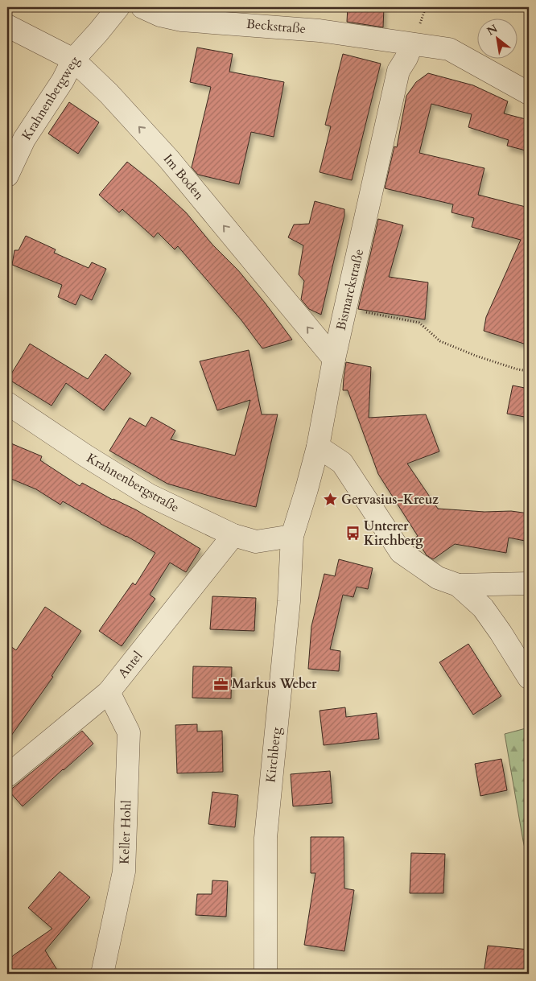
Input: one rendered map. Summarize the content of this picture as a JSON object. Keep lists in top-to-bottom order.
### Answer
{
  "streets": {
    "street": [
      "Beckstraße",
      "Krahnenbergweg",
      "Im Boden",
      "Bismarckstraße",
      "Krahnenbergstraße",
      "Antel",
      "Kirchberg",
      "Keller Hohl"
    ]
  },
  "crossings": [
    ["Beckstraße", "Bismarckstraße"],
    ["Krahnenbergweg", "Im Boden"],
    ["Im Boden", "Bismarckstraße"],
    ["Bismarckstraße", "Krahnenbergstraße"],
    ["Bismarckstraße", "Kirchberg"],
    ["Krahnenbergstraße", "Antel"],
    ["Krahnenbergstraße", "Kirchberg"],
    ["Antel", "Keller Hohl"]
  ],
  "one_way": ["Im Boden"],
  "places": {
    "place": ["Gervasius-Kreuz"],
    "bus stop": ["Unterer Kirchberg"],
    "office": ["Markus Weber"]
  },
  "north": "top left"
}
